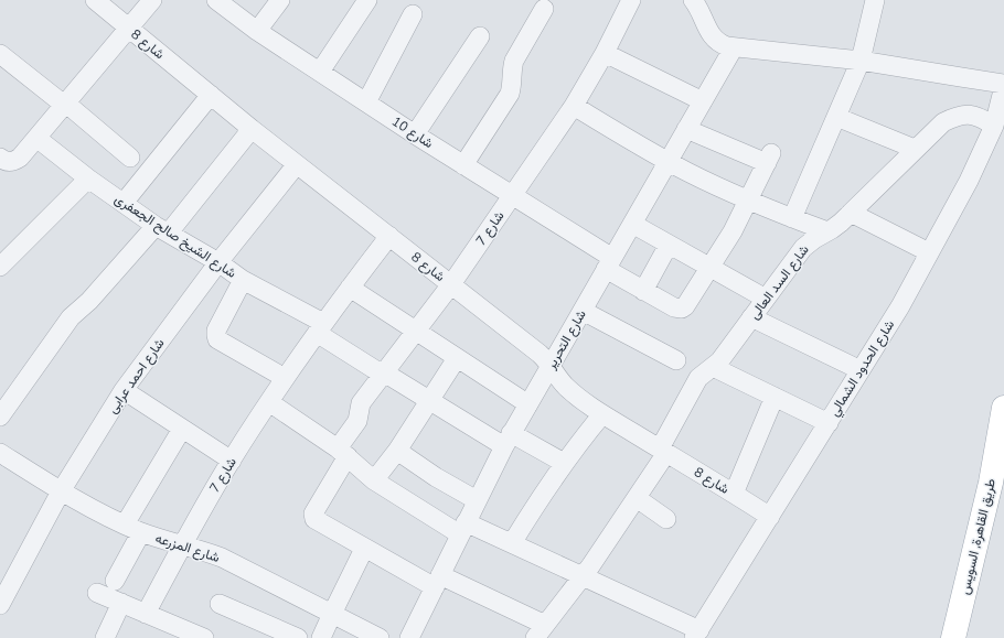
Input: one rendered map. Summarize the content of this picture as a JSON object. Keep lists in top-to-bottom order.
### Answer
{
  "streets": {
    "main road": ["طريق القاهرة, السويس"],
    "street": [
      "شارع 8",
      "شارع 10",
      "شارع 7",
      "شارع الشيخ صالح الجعفرى",
      "شارع السد العالى",
      "شارع التحرير",
      "شارع الحدود الشمالي",
      "شارع احمد عرابى",
      "شارع المزرعه"
    ]
  },
  "crossings": [
    ["شارع 8", "شارع 7"],
    ["شارع 8", "شارع السد العالى"],
    ["شارع 8", "شارع التحرير"],
    ["شارع 8", "شارع الحدود الشمالي"],
    ["شارع 8", "شارع احمد عرابى"],
    ["شارع 10", "شارع 7"],
    ["شارع 10", "شارع التحرير"],
    ["شارع 7", "شارع الشيخ صالح الجعفرى"],
    ["شارع 7", "شارع المزرعه"],
    ["شارع الشيخ صالح الجعفرى", "شارع التحرير"],
    ["شارع الشيخ صالح الجعفرى", "شارع احمد عرابى"],
    ["شارع السد العالى", "شارع الحدود الشمالي"],
    ["شارع احمد عرابى", "شارع المزرعه"]
  ]
}
